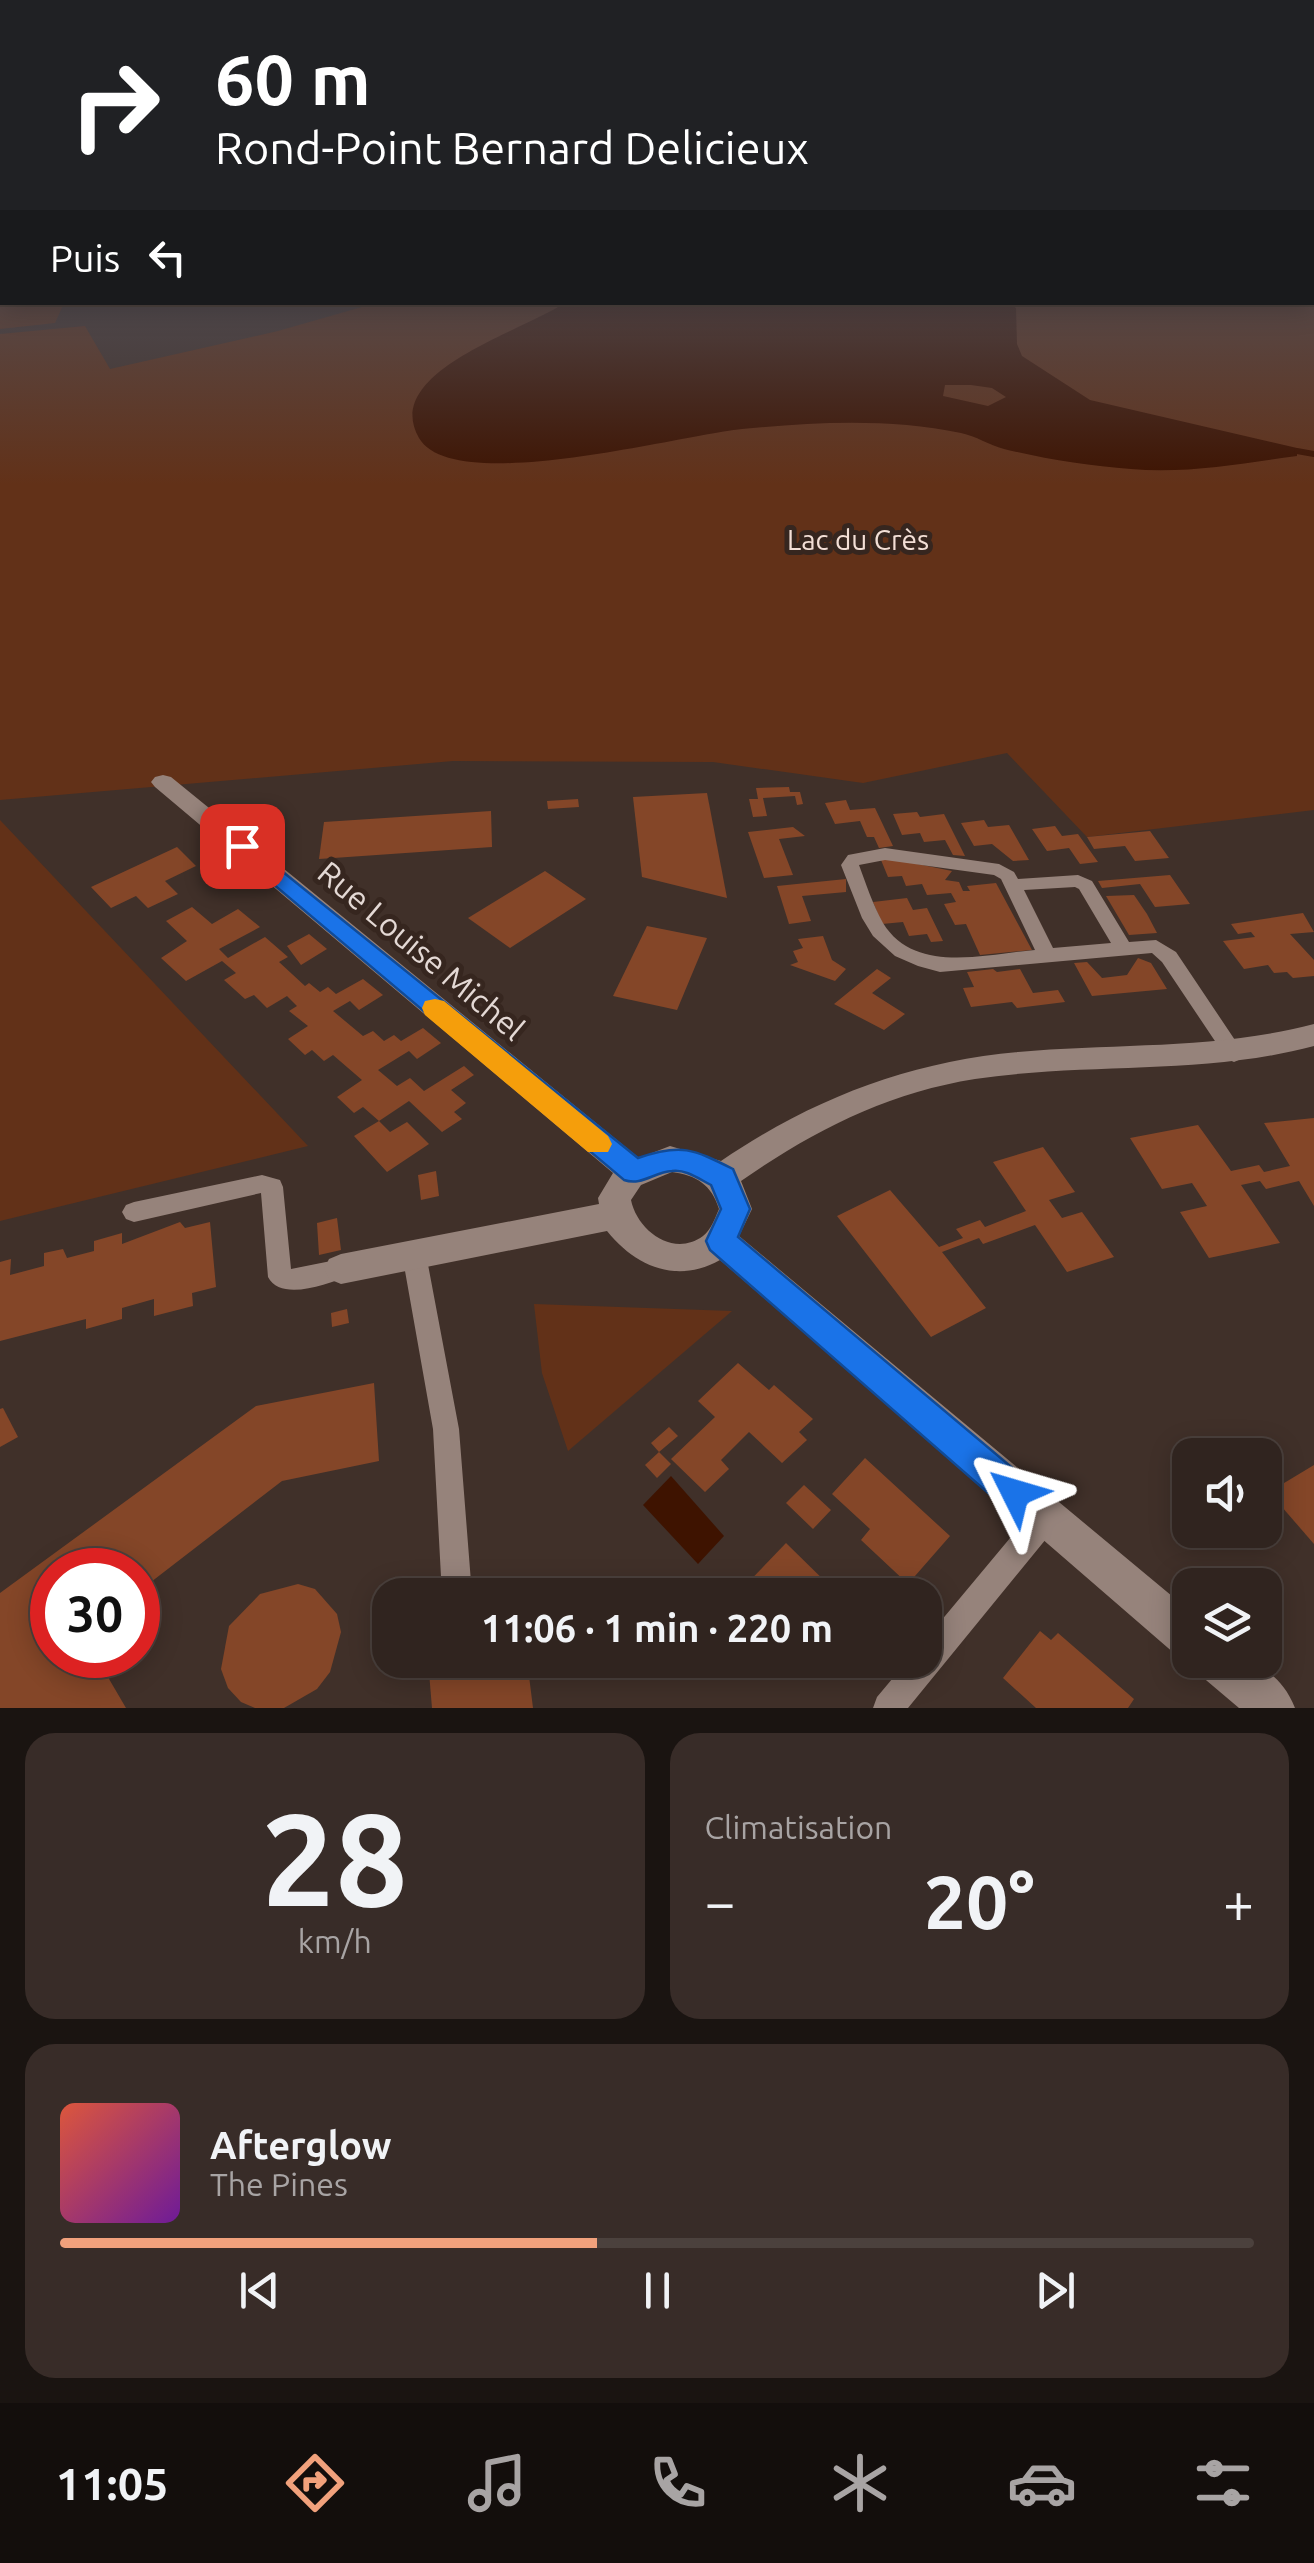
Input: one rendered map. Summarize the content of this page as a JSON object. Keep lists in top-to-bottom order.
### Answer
{
  "streets": {
    "street": ["Rue Louise Michel"]
  },
  "parks": ["Lac du Crès"],
  "page": {
    "turn": ["60 m", "Rond-Point Bernard Delicieux"],
    "then": "Puis",
    "limit": "30",
    "trip": "11:06 · 1 min · 220 m",
    "tile": [
      ["28", "km/h"],
      "Climatisation"
    ],
    "heat": ["−", "20°", "+"],
    "song": ["Afterglow", "The Pines"],
    "tabs": "11:05"
  }
}
